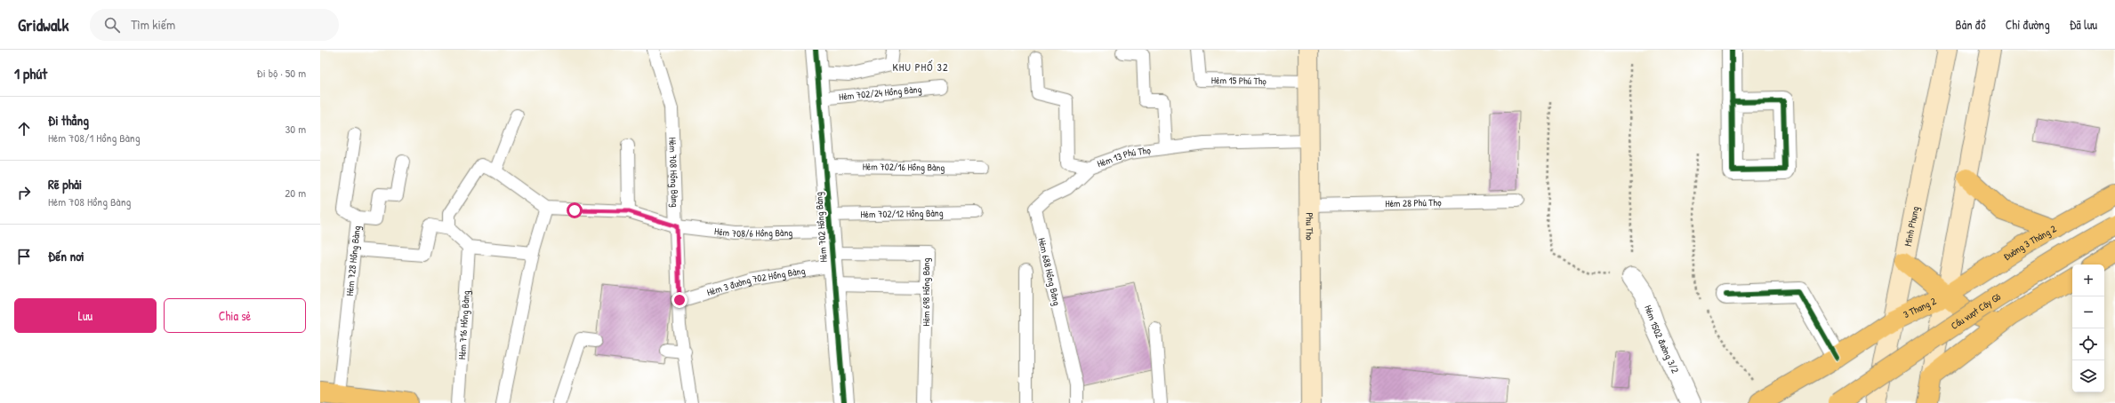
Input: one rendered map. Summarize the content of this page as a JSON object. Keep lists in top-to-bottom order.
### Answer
{
  "streets": {
    "main road": [
      "Phu Tho",
      "Minh Phụng",
      "Đường 3 Tháng 2",
      "3 Thang 2",
      "Cầu vượt Cây Gõ"
    ],
    "street": ["Hẻm 702 Hồng Bàng", "Hẻm 1502 đường 3/2"],
    "lane": [
      "Hẻm 15 Phú Thọ",
      "Hẻm 702/24 Hồng Bàng",
      "Hẻm 13 Phú Thọ",
      "Hẻm 702/16 Hồng Bàng",
      "Hẻm 708 Hồng Bàng",
      "Hẻm 28 Phú Thọ",
      "Hẻm 702/12 Hồng Bàng",
      "Hẻm 708/6 Hồng Bàng",
      "Hẻm 728 Hồng Bàng",
      "Hẻm 688 Hồng Bàng",
      "Hẻm 3 đường 702 Hồng Bàng",
      "Hẻm 698 Hồng Bàng",
      "Hẻm 716 Hồng Bàng"
    ]
  },
  "crossings": [
    ["Hẻm 15 Phú Thọ", "Phu Tho"],
    ["Hẻm 702/24 Hồng Bàng", "Hẻm 702 Hồng Bàng"],
    ["Hẻm 13 Phú Thọ", "Phu Tho"],
    ["Hẻm 13 Phú Thọ", "Hẻm 688 Hồng Bàng"],
    ["Hẻm 702/16 Hồng Bàng", "Hẻm 702 Hồng Bàng"],
    ["Hẻm 708 Hồng Bàng", "Hẻm 708/6 Hồng Bàng"],
    ["Hẻm 708 Hồng Bàng", "Hẻm 3 đường 702 Hồng Bàng"],
    ["Hẻm 28 Phú Thọ", "Phu Tho"],
    ["Hẻm 702/12 Hồng Bàng", "Hẻm 702 Hồng Bàng"],
    ["Hẻm 702/12 Hồng Bàng", "Hẻm 708/6 Hồng Bàng"],
    ["Minh Phụng", "3 Thang 2"],
    ["Hẻm 702 Hồng Bàng", "Hẻm 708/6 Hồng Bàng"],
    ["Hẻm 702 Hồng Bàng", "Hẻm 3 đường 702 Hồng Bàng"],
    ["Hẻm 702 Hồng Bàng", "Hẻm 698 Hồng Bàng"],
    ["Đường 3 Tháng 2", "3 Thang 2"],
    ["Hẻm 3 đường 702 Hồng Bàng", "Hẻm 698 Hồng Bàng"]
  ],
  "districts": ["KHU PHỐ 32"],
  "page": {
    "header": "Gridwalk",
    "search": "Tìm kiếm",
    "nav": ["Bản đồ", "Chỉ đường", "Đã lưu"],
    "heading": ["1 phút", "Đi bộ · 50 m"],
    "list": [
      ["Đi thẳng", "Hẻm 708/1 Hồng Bàng", "30 m"],
      ["Rẽ phải", "Hẻm 708 Hồng Bàng", "20 m"],
      "Đến nơi"
    ],
    "map_buttons": ["+", "−"],
    "buttons": ["Lưu", "Chia sẻ"]
  }
}
